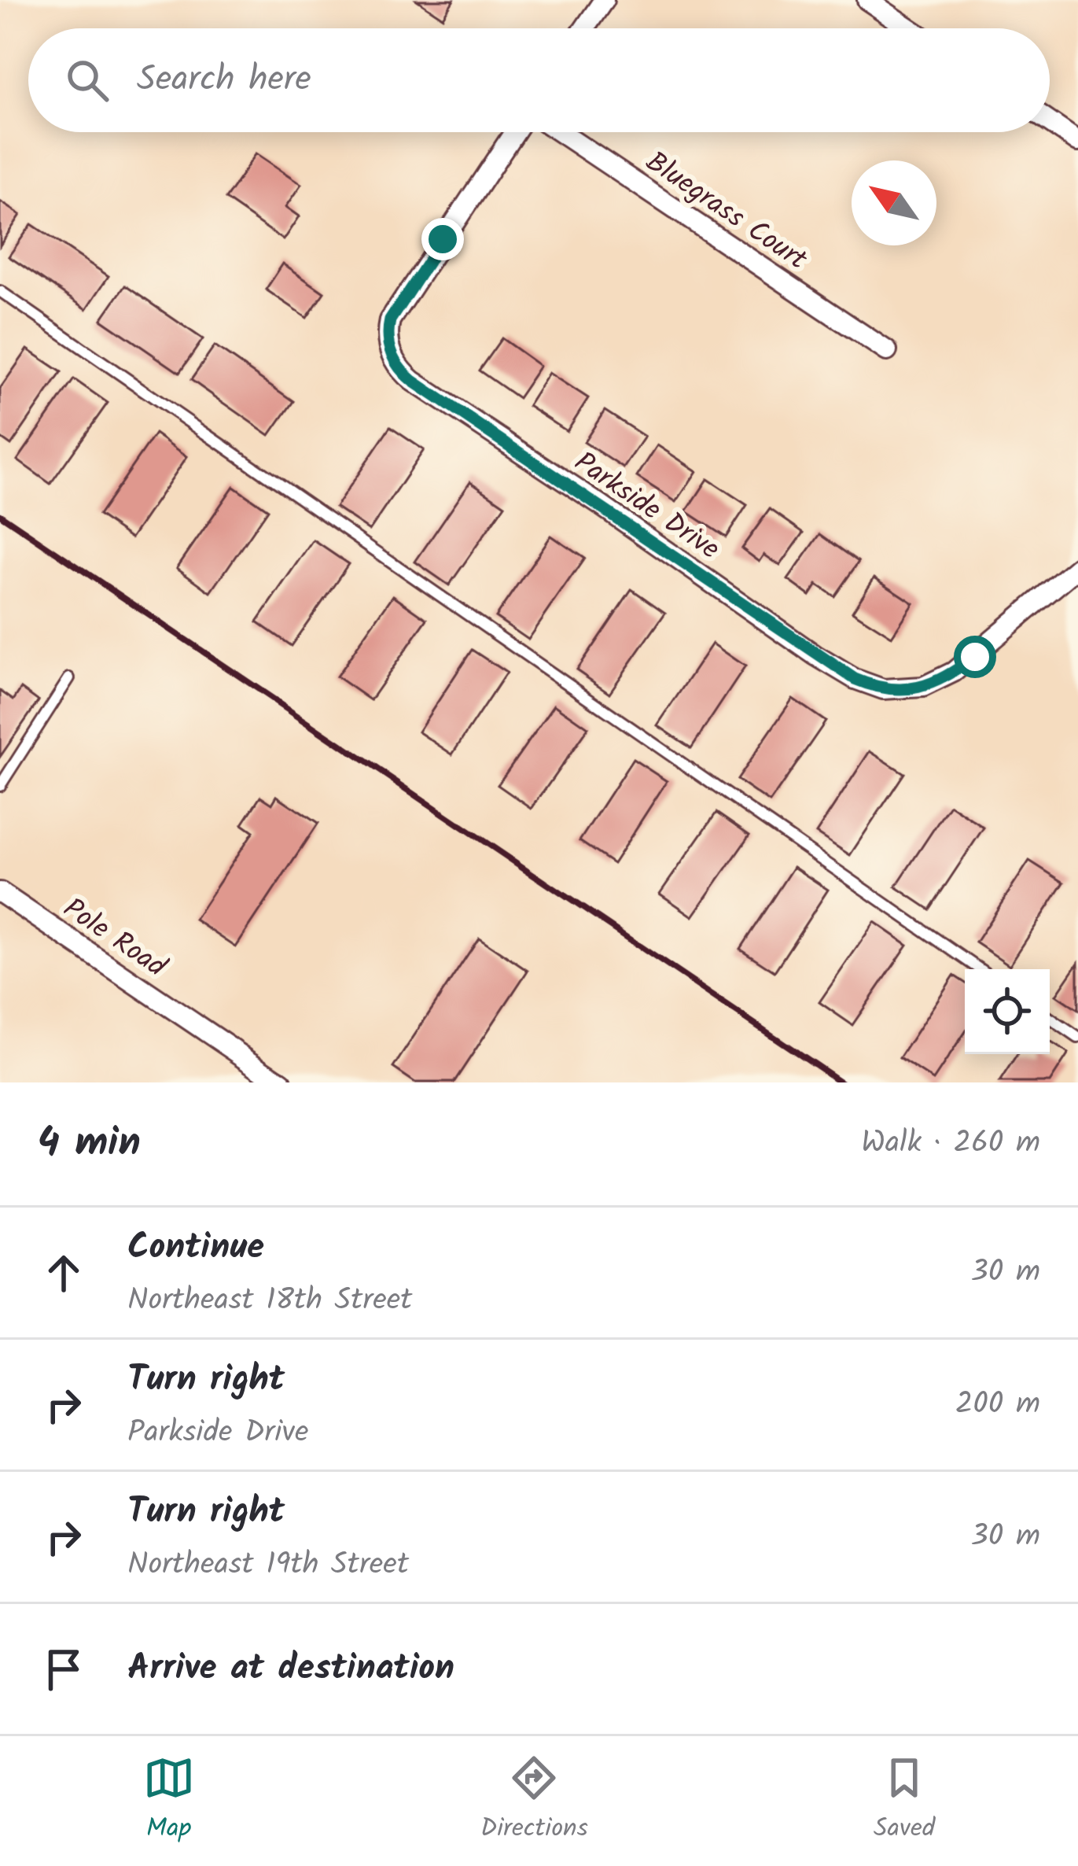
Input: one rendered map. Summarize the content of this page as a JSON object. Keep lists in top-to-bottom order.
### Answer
{
  "streets": {
    "street": ["Bluegrass Court", "Parkside Drive", "Pole Road"]
  },
  "north": "top left",
  "page": {
    "search": "Search here",
    "heading": ["4 min", "Walk · 260 m"],
    "list": [
      ["Continue", "Northeast 18th Street", "30 m"],
      ["Turn right", "Parkside Drive", "200 m"],
      ["Turn right", "Northeast 19th Street", "30 m"],
      "Arrive at destination"
    ],
    "nav": ["Map", "Directions", "Saved"]
  }
}
